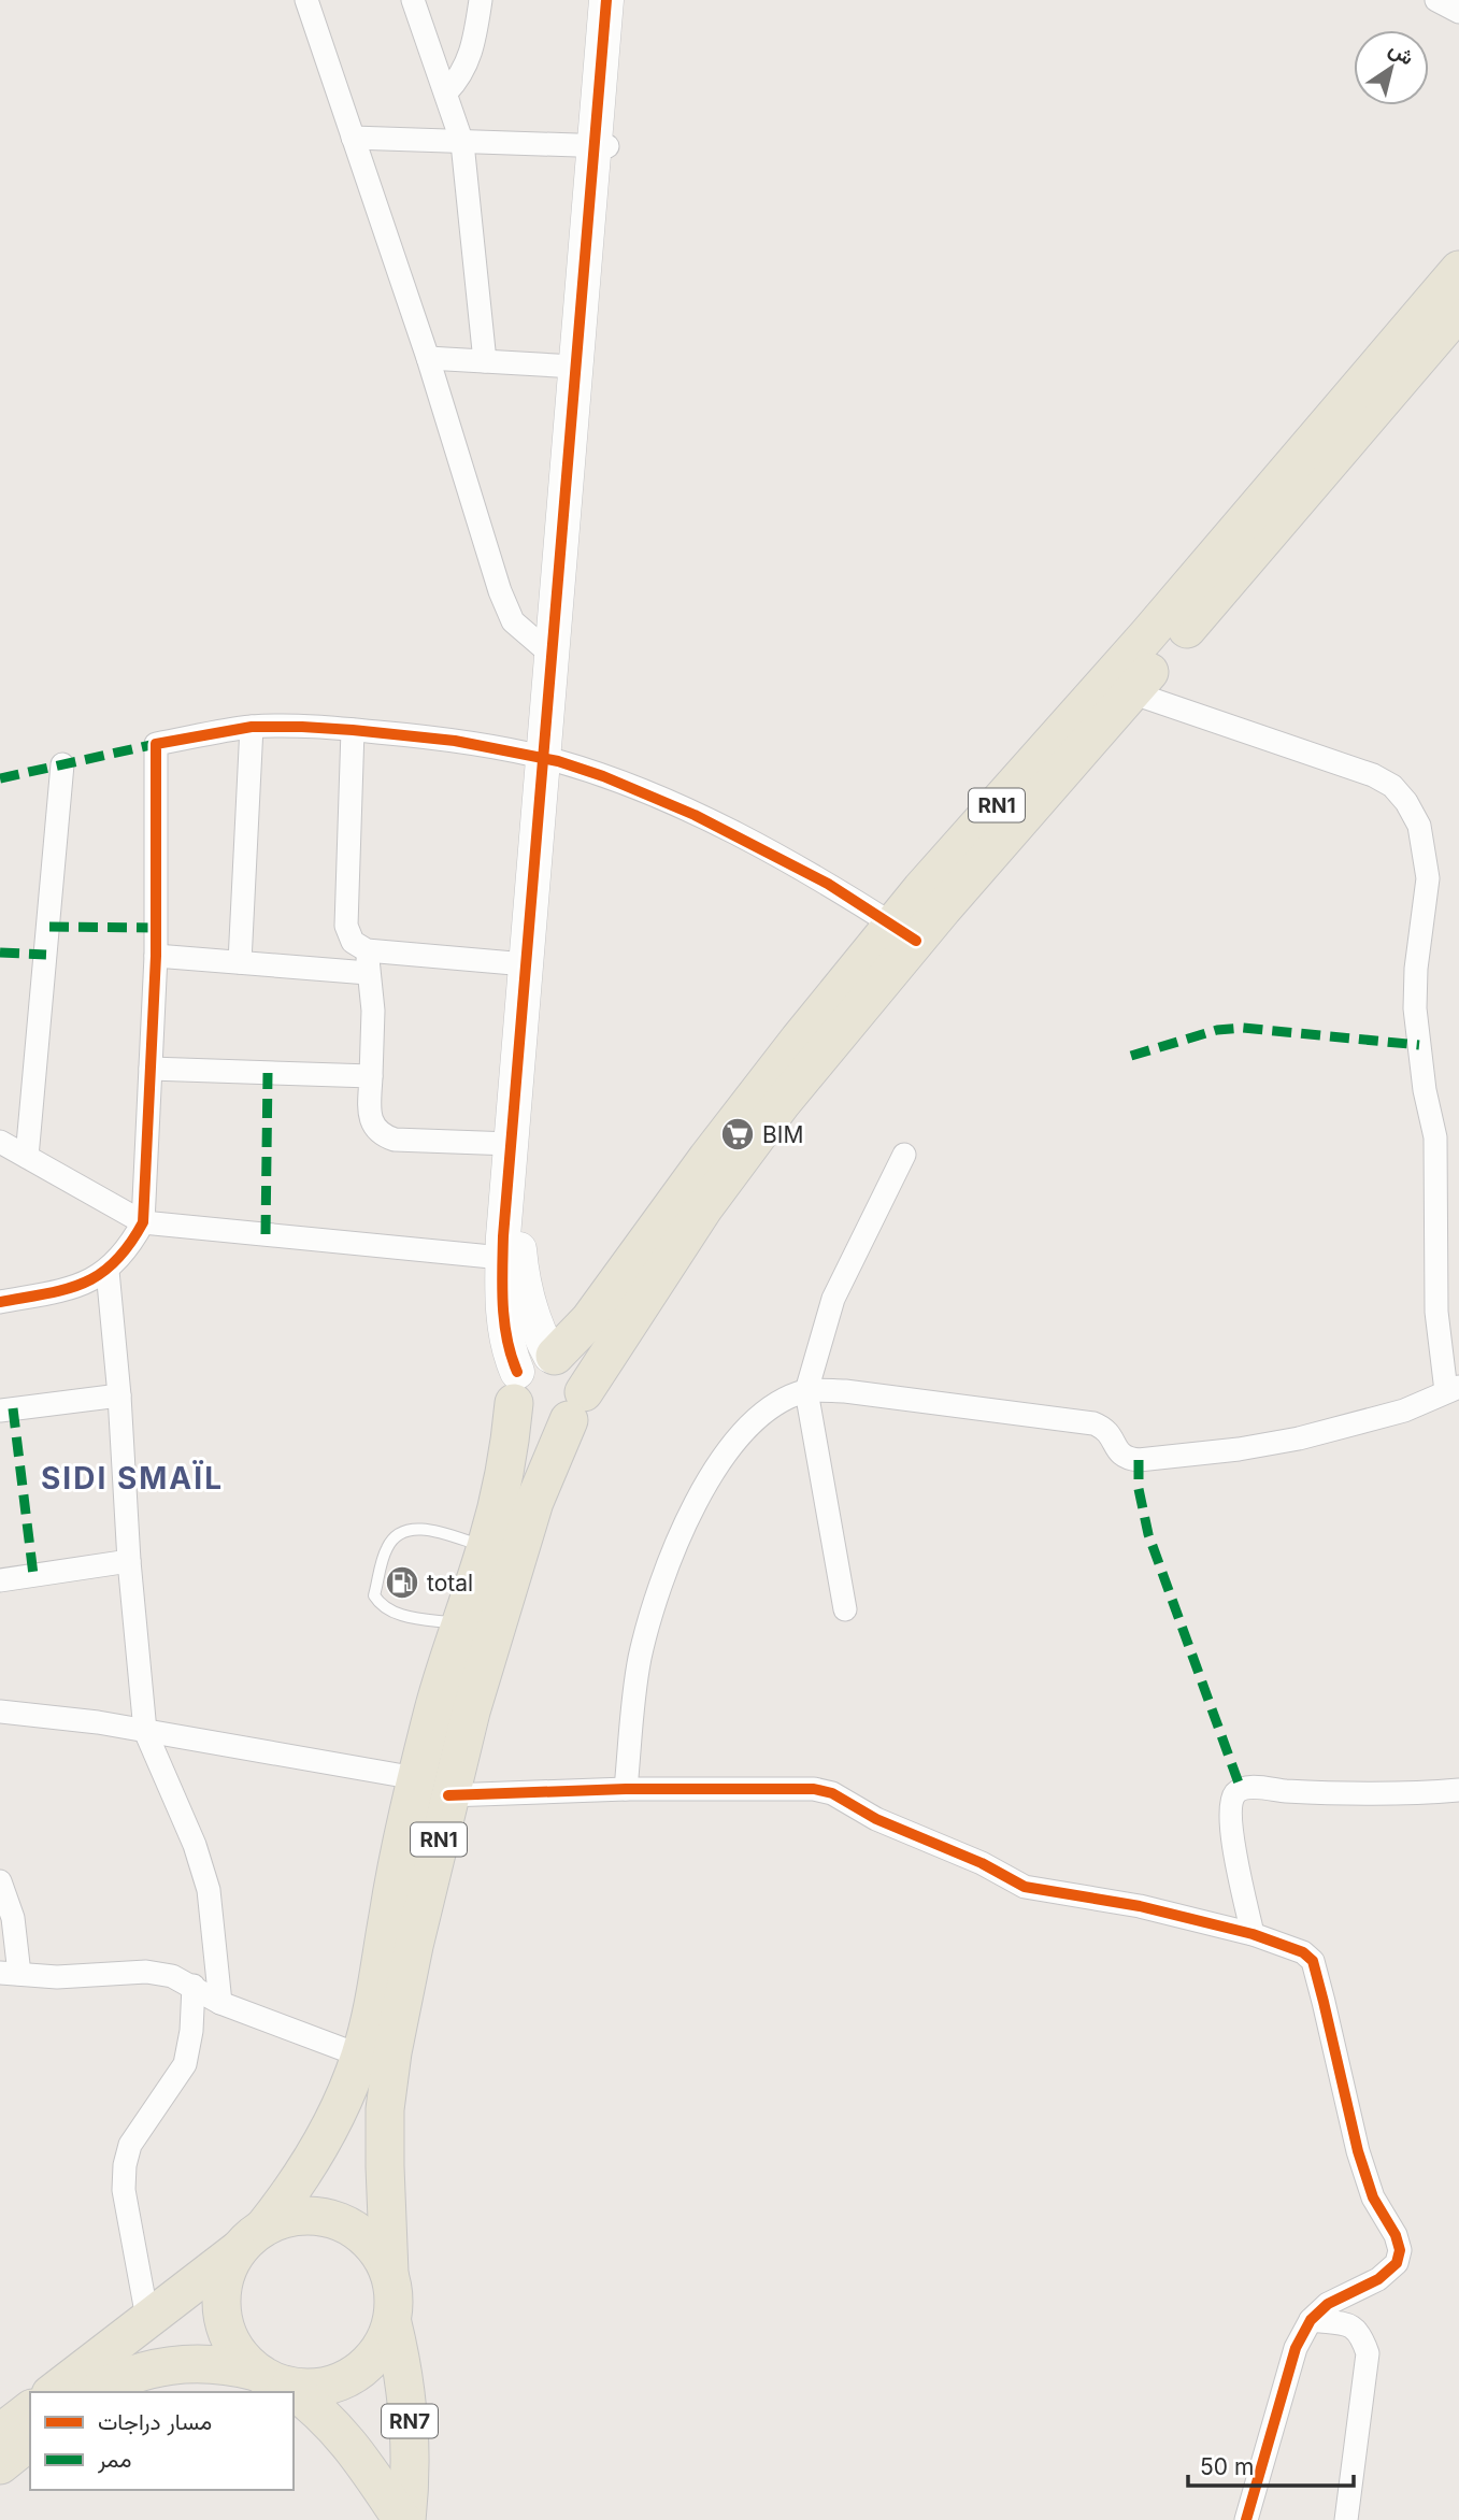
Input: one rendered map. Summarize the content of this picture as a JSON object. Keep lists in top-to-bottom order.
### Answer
{
  "streets": {
    "main road": ["RN1", "RN7"]
  },
  "crossings": [
    ["RN1", "RN7"]
  ],
  "districts": ["SIDI SMAÏL"],
  "places": {
    "supermarket": ["BIM"],
    "fuel station": ["total"]
  },
  "legend": ["مسار دراجات", "ممر"],
  "scale_bar": "50 m",
  "north": "top right"
}
